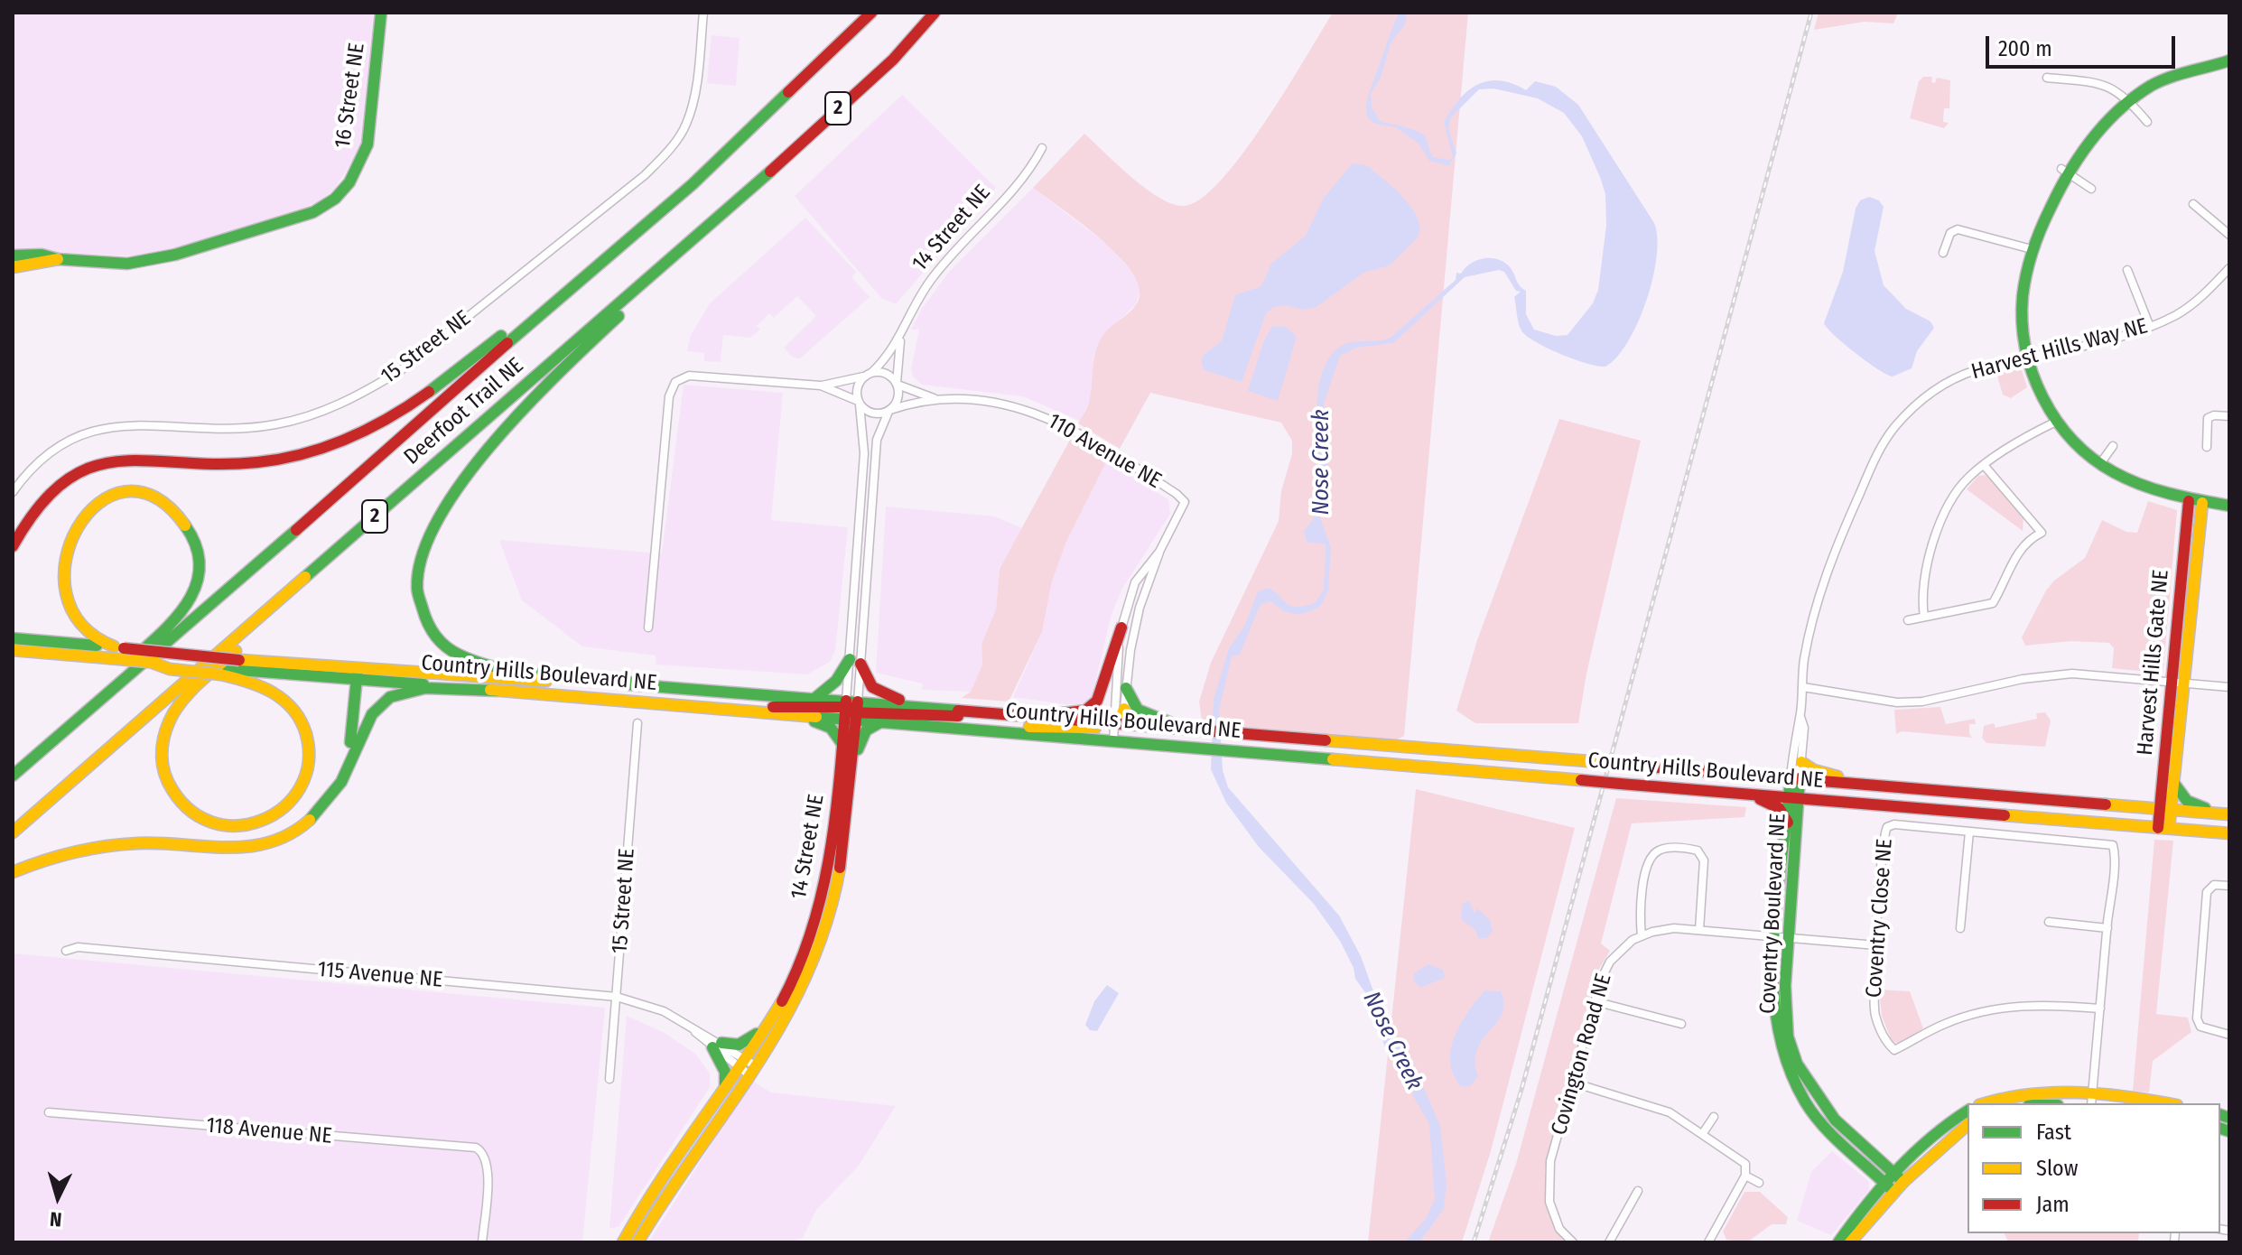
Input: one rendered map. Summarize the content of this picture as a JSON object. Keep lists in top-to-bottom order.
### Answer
{
  "streets": {
    "main road": [
      "16 Street NE",
      "2",
      "14 Street NE",
      "Deerfoot Trail NE",
      "Harvest Hills Gate NE",
      "Country Hills Boulevard NE",
      "Coventry Boulevard NE"
    ],
    "street": [
      "15 Street NE",
      "Harvest Hills Way NE",
      "110 Avenue NE",
      "Coventry Close NE",
      "115 Avenue NE",
      "Covington Road NE",
      "118 Avenue NE"
    ]
  },
  "crossings": [
    ["14 Street NE", "110 Avenue NE"],
    ["14 Street NE", "Country Hills Boulevard NE"],
    ["14 Street NE", "115 Avenue NE"],
    ["15 Street NE", "115 Avenue NE"],
    ["Harvest Hills Way NE", "Country Hills Boulevard NE"],
    ["Harvest Hills Way NE", "Coventry Boulevard NE"],
    ["Harvest Hills Gate NE", "Country Hills Boulevard NE"],
    ["Country Hills Boulevard NE", "Coventry Boulevard NE"],
    ["Coventry Boulevard NE", "Covington Road NE"],
    ["Coventry Close NE", "Covington Road NE"]
  ],
  "water": ["Nose Creek"],
  "legend": ["Fast", "Slow", "Jam"],
  "scale_bar": "200 m",
  "north": "bottom"
}
